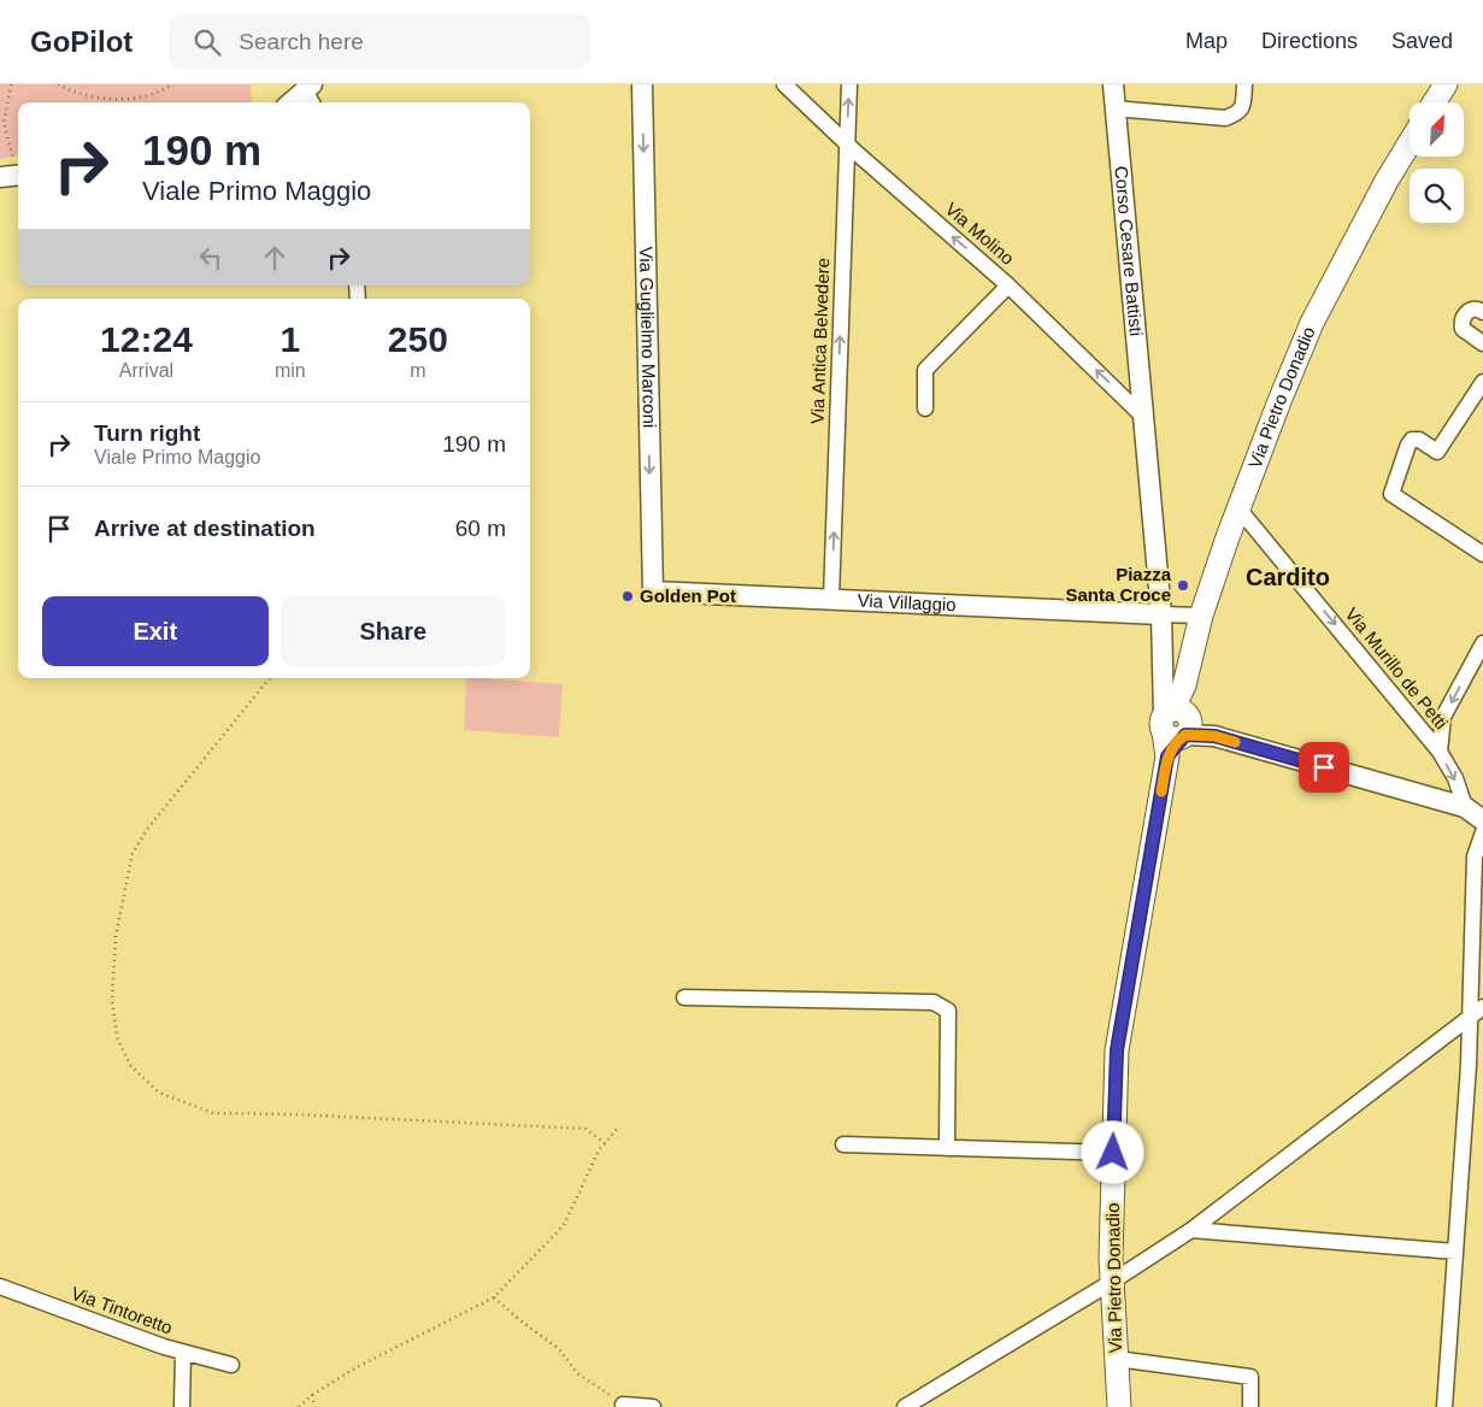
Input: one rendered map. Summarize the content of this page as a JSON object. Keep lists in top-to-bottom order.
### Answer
{
  "streets": {
    "main road": ["Via Pietro Donadio"],
    "street": [
      "Via Molino",
      "Corso Cesare Battisti",
      "Via Guglielmo Marconi",
      "Via Antica Belvedere",
      "Via Villaggio",
      "Via Murillo de Petti",
      "Via Tintoretto"
    ]
  },
  "crossings": [
    ["Via Molino", "Corso Cesare Battisti"],
    ["Via Molino", "Via Antica Belvedere"],
    ["Corso Cesare Battisti", "Via Pietro Donadio"],
    ["Corso Cesare Battisti", "Via Villaggio"],
    ["Via Guglielmo Marconi", "Via Villaggio"],
    ["Via Antica Belvedere", "Via Villaggio"],
    ["Via Pietro Donadio", "Via Murillo de Petti"]
  ],
  "one_way": [
    "Via Molino",
    "Via Guglielmo Marconi",
    "Via Antica Belvedere",
    "Via Murillo de Petti"
  ],
  "districts": ["Cardito"],
  "places": ["Piazza Santa Croce", "Golden Pot"],
  "north": "top right",
  "page": {
    "header": "GoPilot",
    "search": "Search here",
    "nav": ["Map", "Directions", "Saved"],
    "turn": ["190 m", "Viale Primo Maggio"],
    "eta": [
      "12:24",
      "Arrival",
      "1",
      "min",
      "250",
      "m"
    ],
    "list": [
      {
        "name": "Turn right",
        "note": "Viale Primo Maggio",
        "value": "190 m"
      },
      {
        "name": "Arrive at destination",
        "value": "60 m"
      }
    ],
    "buttons": ["Exit", "Share"]
  }
}
